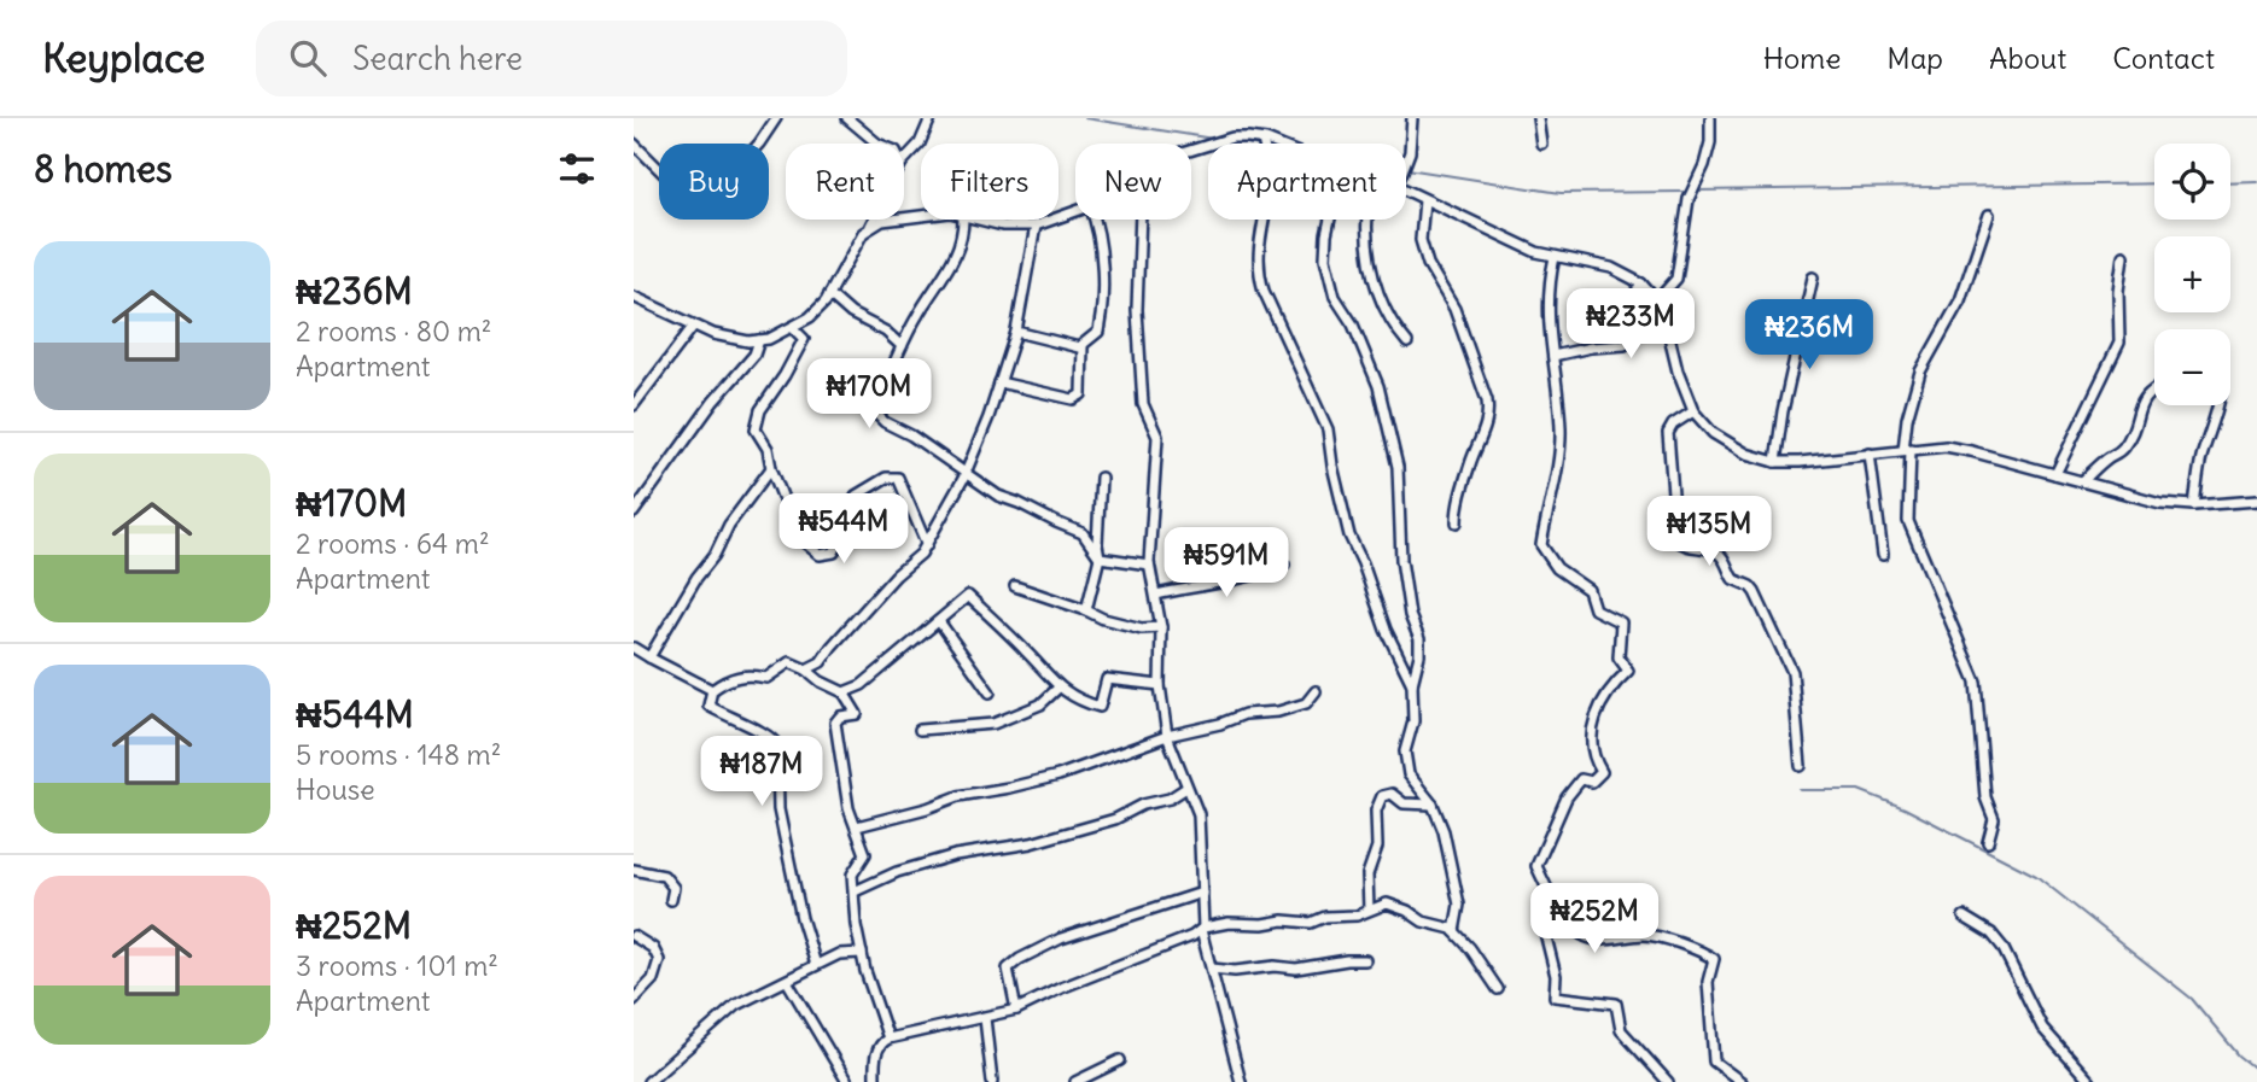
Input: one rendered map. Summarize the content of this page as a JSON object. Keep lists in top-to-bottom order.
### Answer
{
  "page": {
    "header": "Keyplace",
    "search": "Search here",
    "nav": [
      "Home",
      "Map",
      "About",
      "Contact"
    ],
    "heading": "8 homes",
    "map_buttons": ["+", "−"],
    "chip": [
      "Buy",
      "Rent",
      "Filters",
      "New",
      "Apartment"
    ],
    "list": [
      {
        "name": "₦236M",
        "note": "2 rooms · 80 m² · Apartment"
      },
      {
        "name": "₦170M",
        "note": "2 rooms · 64 m² · Apartment"
      },
      {
        "name": "₦544M",
        "note": "5 rooms · 148 m² · House"
      },
      {
        "name": "₦252M",
        "note": "3 rooms · 101 m² · Apartment"
      }
    ],
    "price": [
      "₦233M",
      "₦236M",
      "₦170M",
      "₦544M",
      "₦135M",
      "₦591M",
      "₦187M",
      "₦252M"
    ]
  }
}
